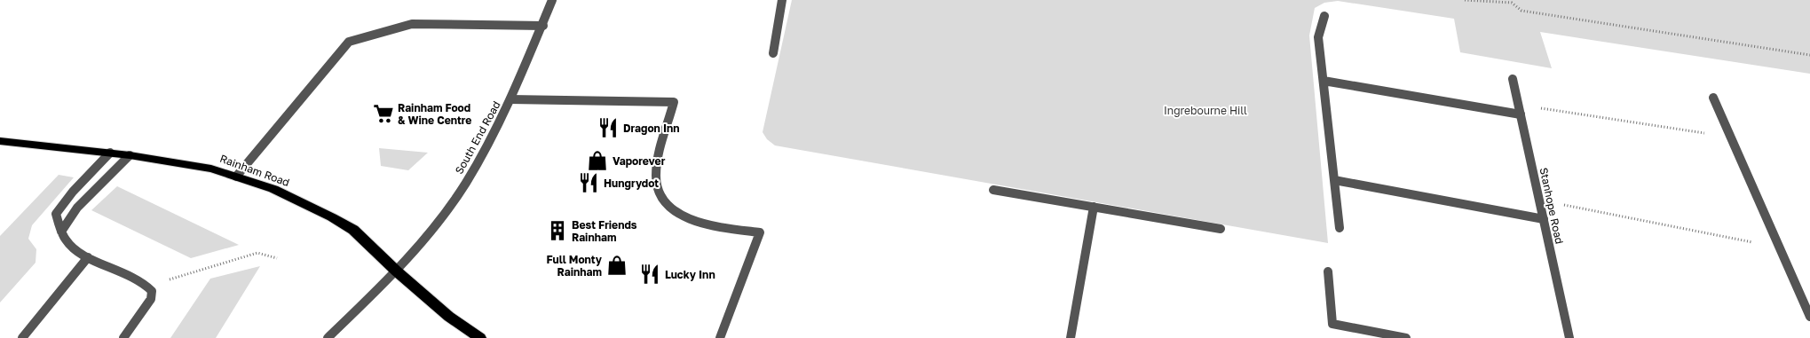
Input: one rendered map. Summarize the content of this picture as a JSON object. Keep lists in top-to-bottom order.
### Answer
{
  "streets": {
    "main road": ["Rainham Road"],
    "street": ["South End Road", "Stanhope Road"]
  },
  "crossings": [
    ["South End Road", "Rainham Road"]
  ],
  "parks": ["Ingrebourne Hill"],
  "places": {
    "supermarket": ["Rainham Food & Wine Centre"],
    "restaurant": ["Dragon Inn", "Hungrydot", "Lucky Inn"],
    "shop": ["Vaporever", "Full Monty Rainham"],
    "building": ["Best Friends Rainham"]
  }
}
